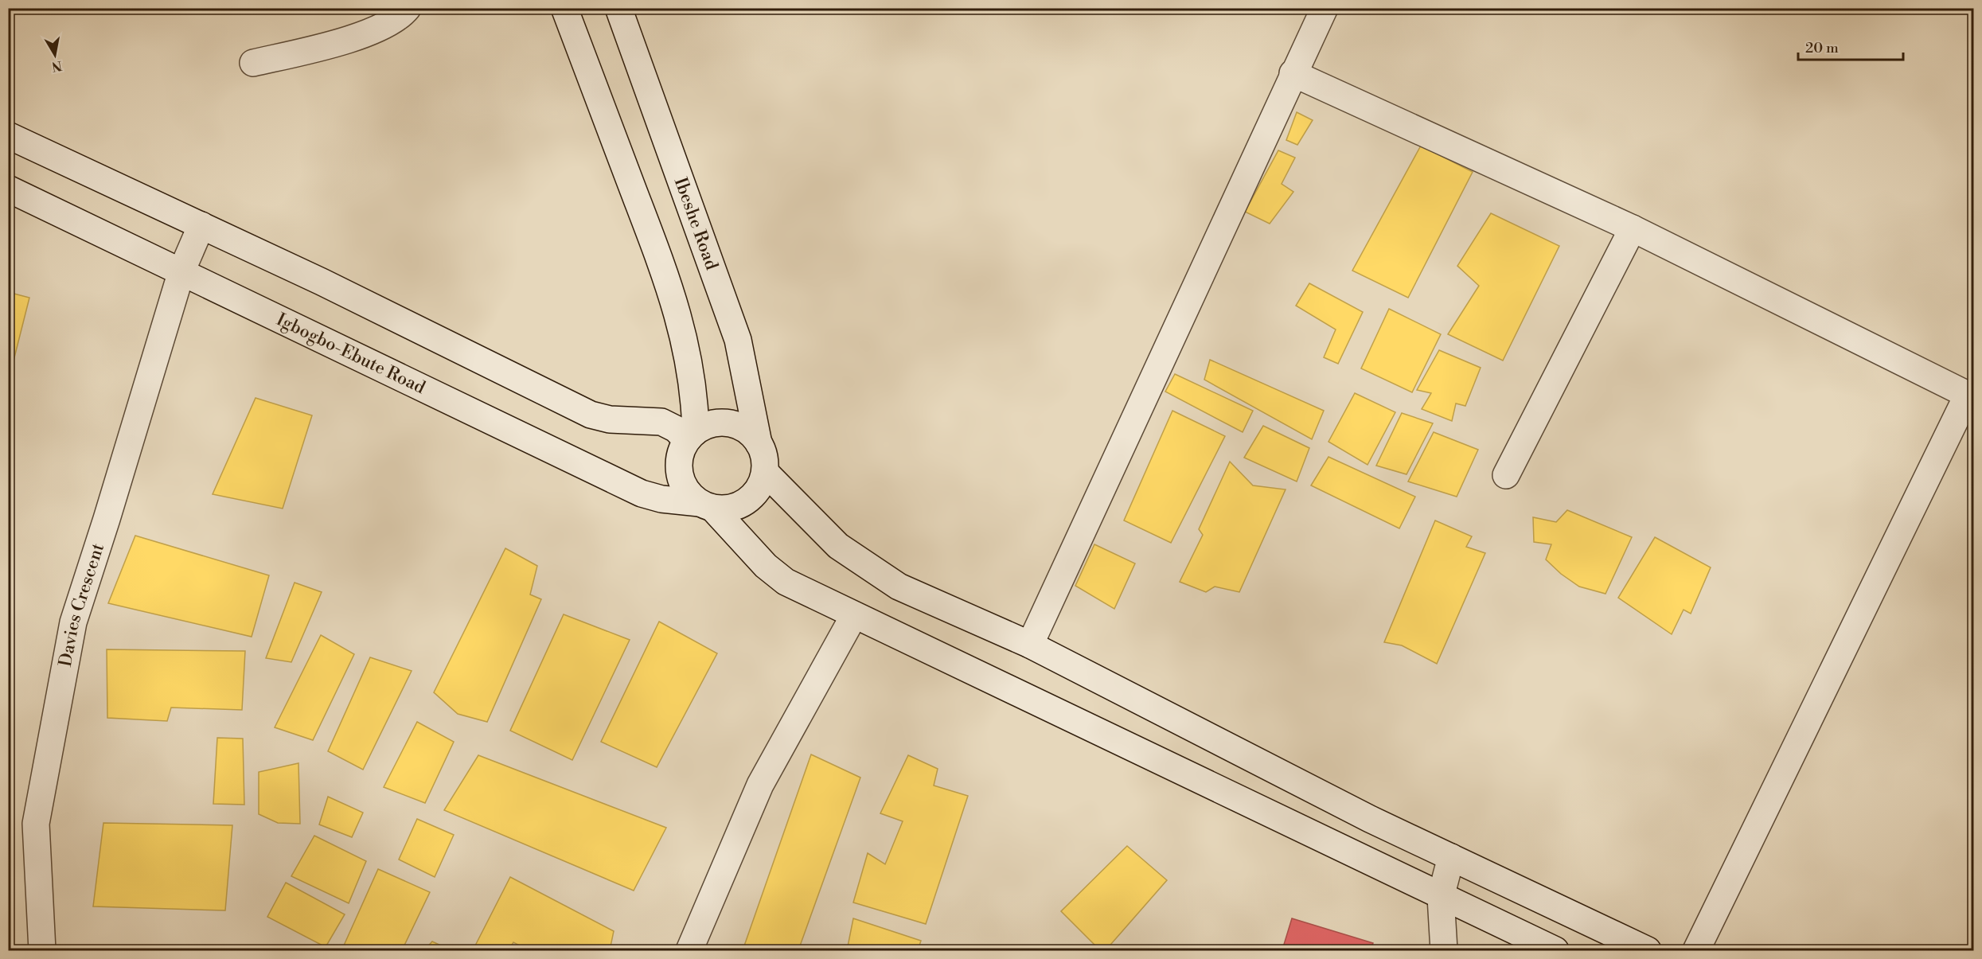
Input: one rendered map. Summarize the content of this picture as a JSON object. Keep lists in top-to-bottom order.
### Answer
{
  "streets": {
    "main road": ["Ibeshe Road", "Igbogbo-Ebute Road", "Davies Crescent"]
  },
  "crossings": [
    ["Ibeshe Road", "Igbogbo-Ebute Road"],
    ["Igbogbo-Ebute Road", "Davies Crescent"]
  ],
  "scale_bar": "20 m",
  "north": "bottom"
}
